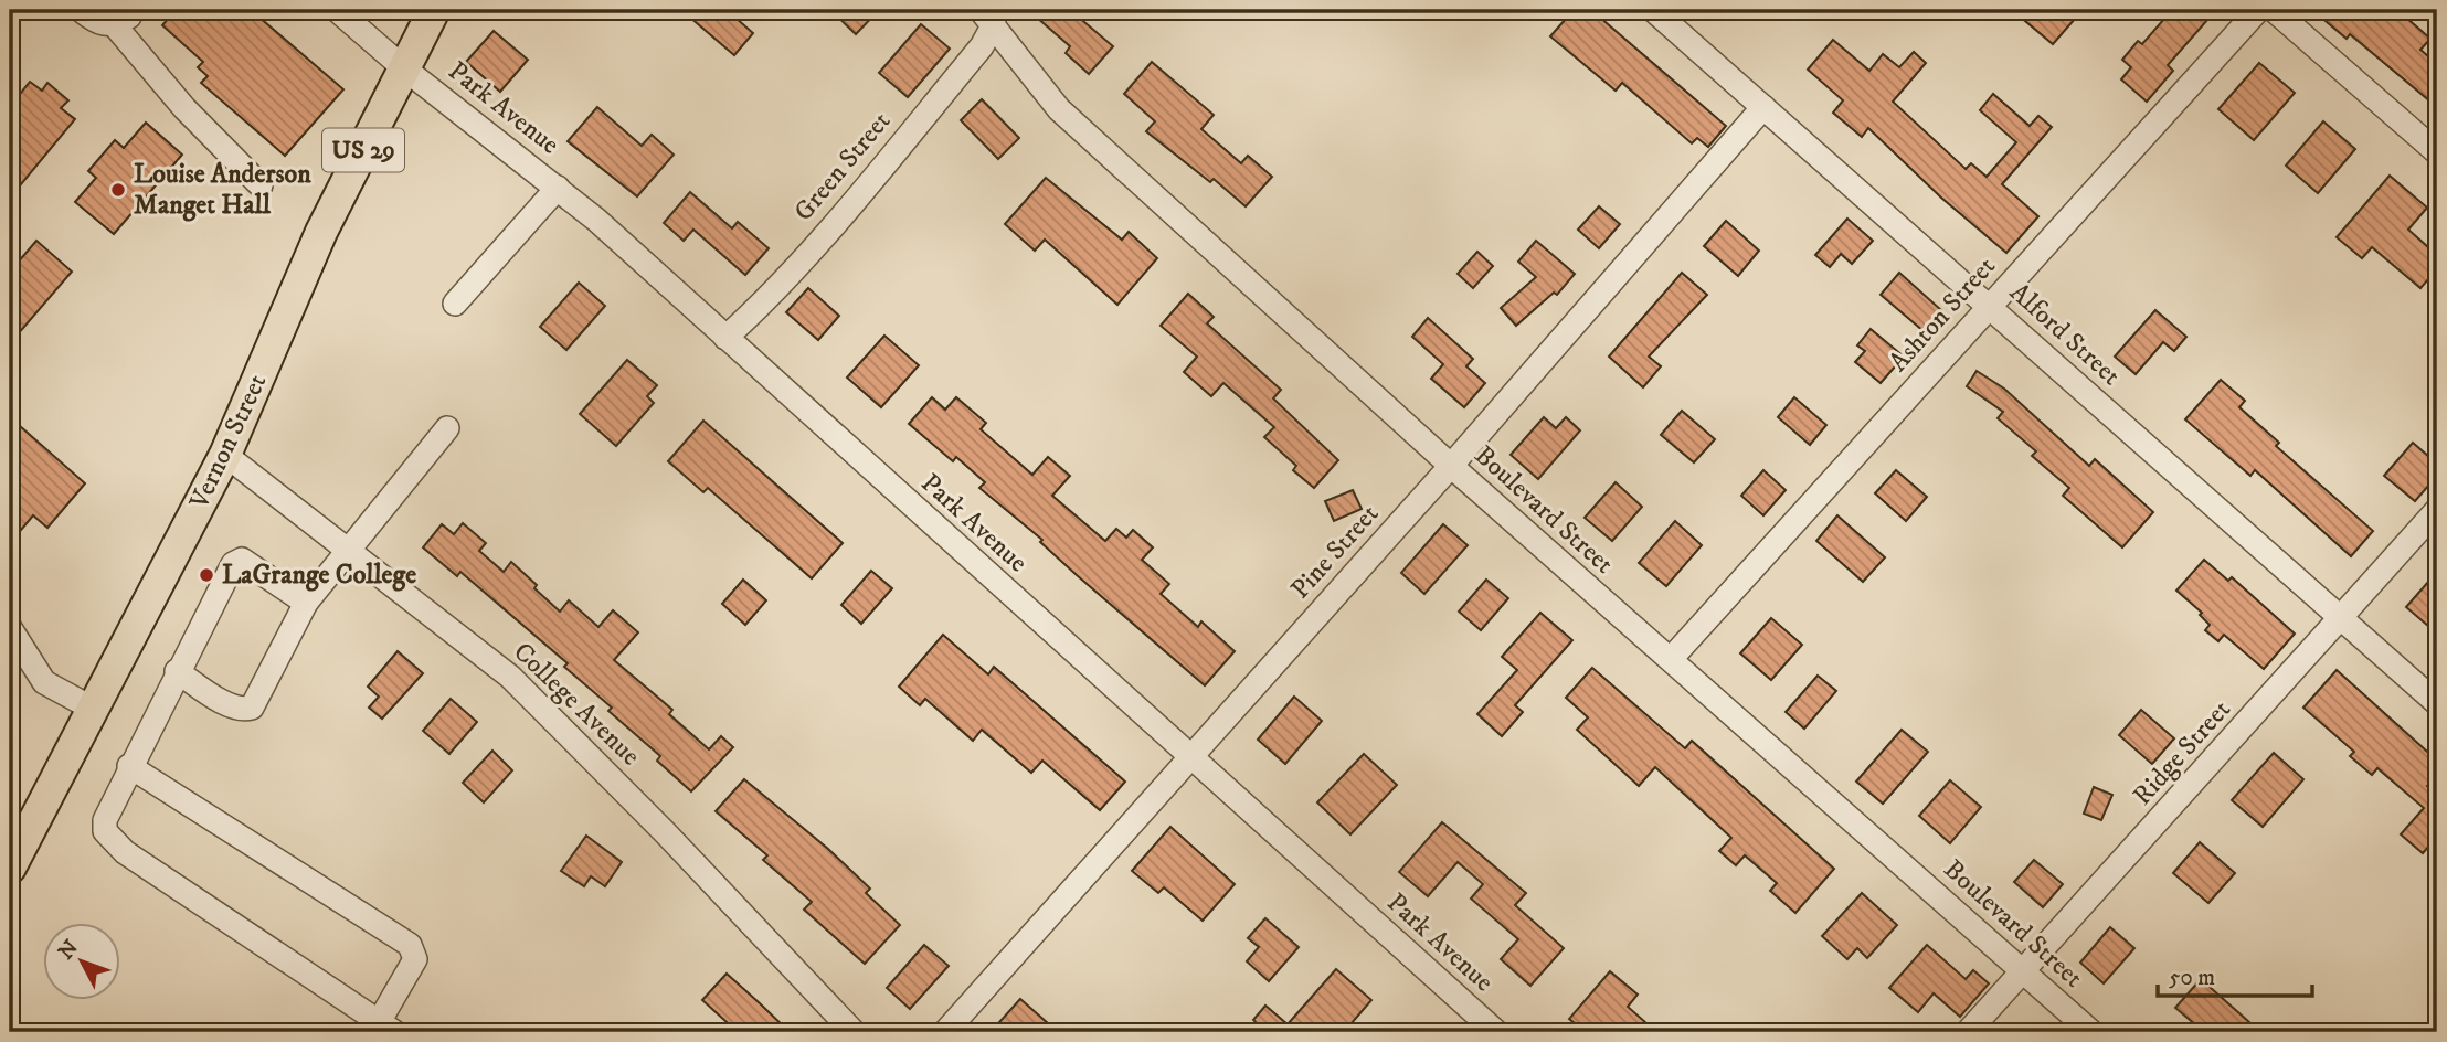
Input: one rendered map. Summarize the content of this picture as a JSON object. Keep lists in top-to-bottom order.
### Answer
{
  "streets": {
    "main road": ["US 29", "Vernon Street"],
    "street": [
      "Park Avenue",
      "Green Street",
      "Ashton Street",
      "Alford Street",
      "Boulevard Street",
      "Pine Street",
      "College Avenue",
      "Ridge Street"
    ]
  },
  "crossings": [
    ["Park Avenue", "Green Street"],
    ["Park Avenue", "Vernon Street"],
    ["Park Avenue", "Pine Street"],
    ["Green Street", "Boulevard Street"],
    ["Ashton Street", "Alford Street"],
    ["Ashton Street", "Boulevard Street"],
    ["Alford Street", "Pine Street"],
    ["Alford Street", "Ridge Street"],
    ["Vernon Street", "College Avenue"],
    ["Boulevard Street", "Pine Street"],
    ["Boulevard Street", "Ridge Street"]
  ],
  "places": ["Louise Anderson Manget Hall", "LaGrange College"],
  "scale_bar": "50 m",
  "north": "top left"
}
